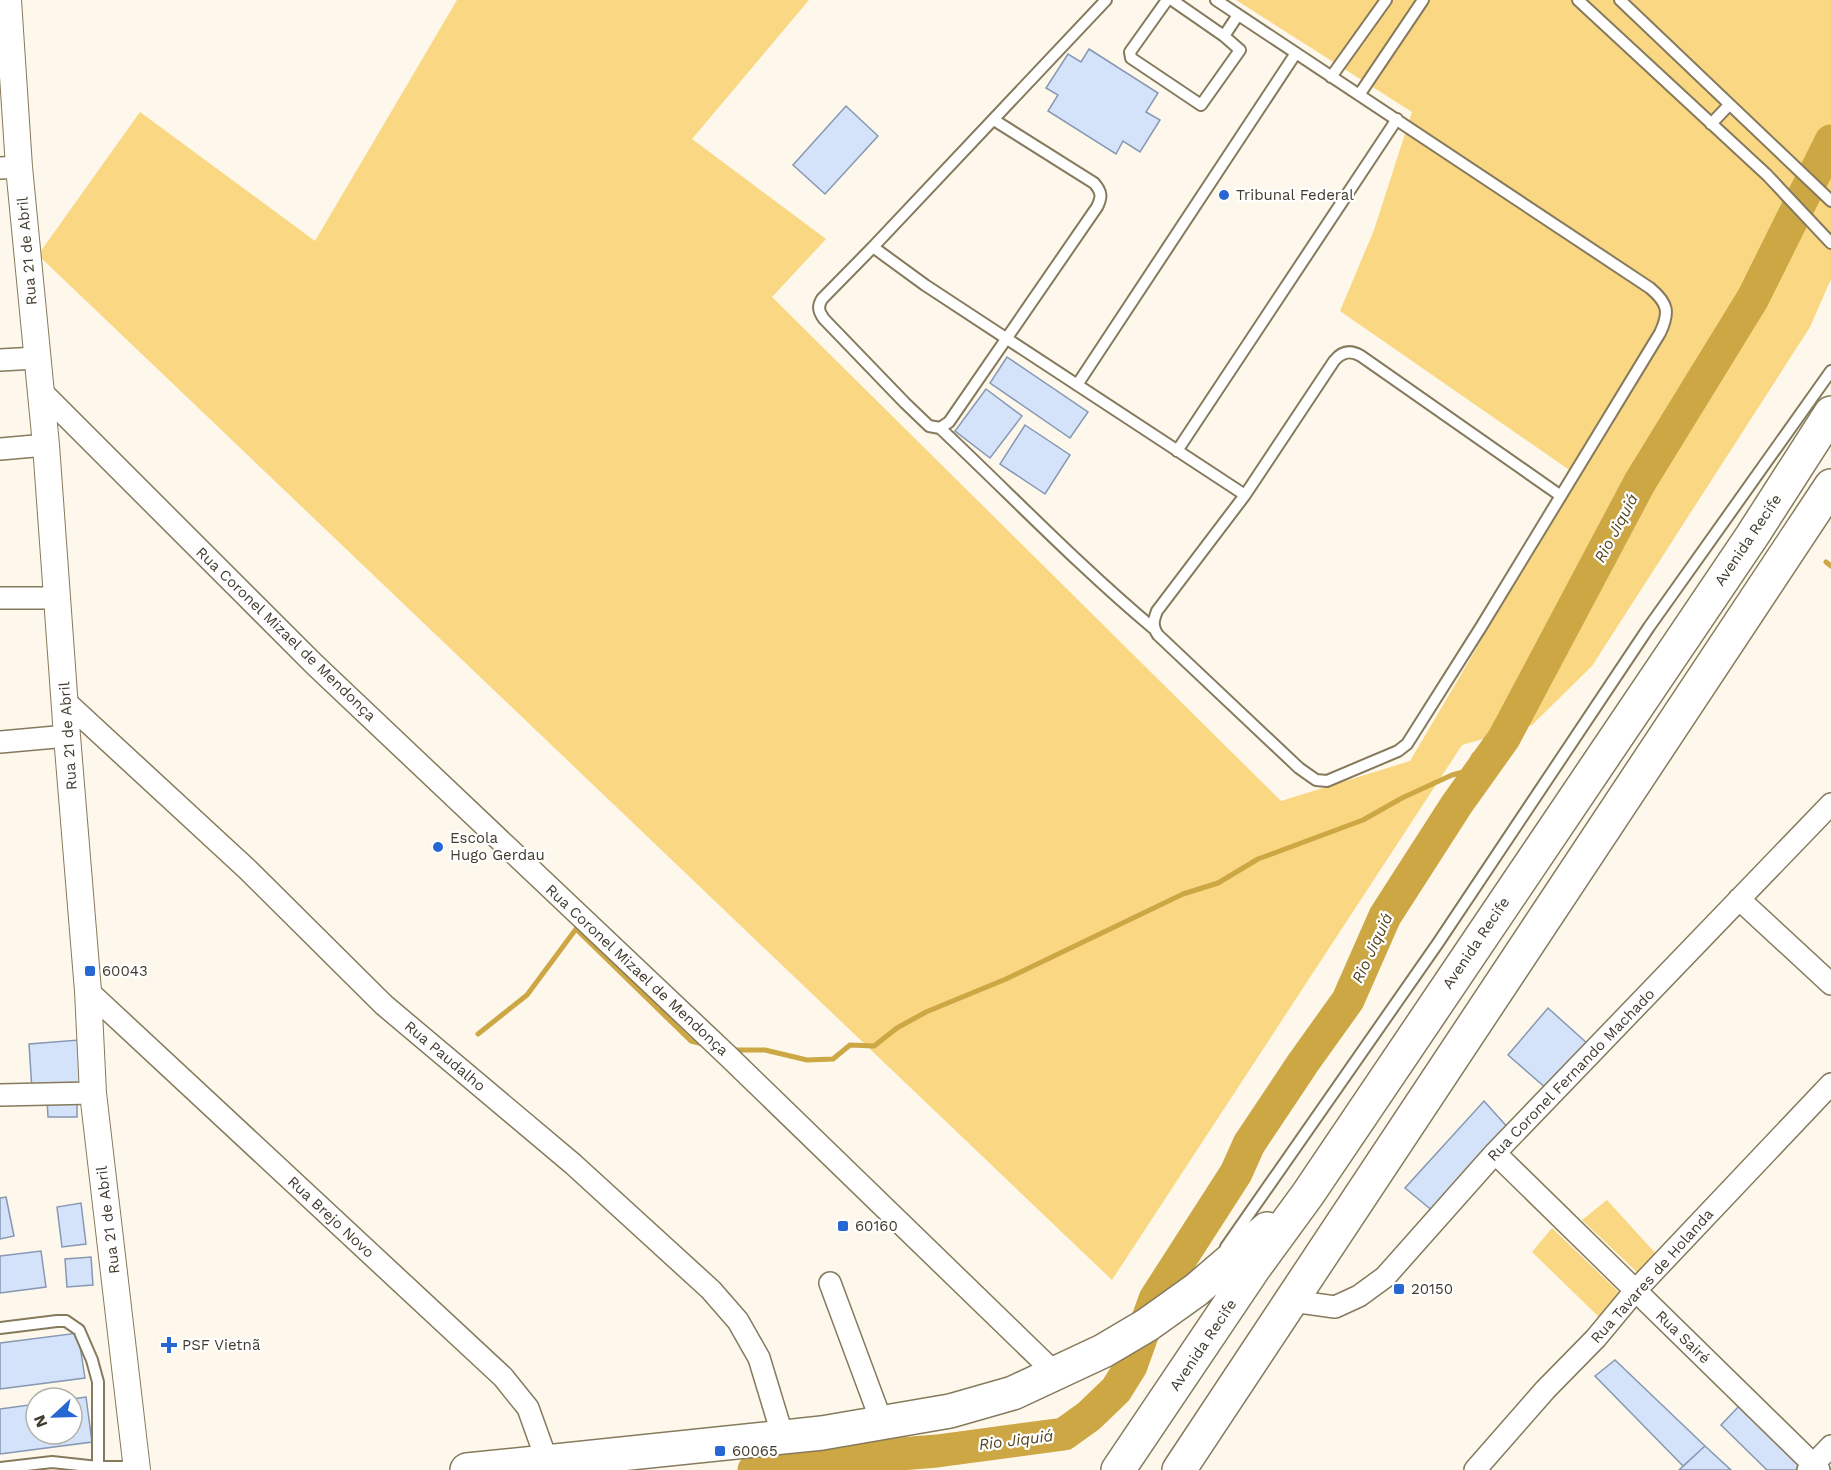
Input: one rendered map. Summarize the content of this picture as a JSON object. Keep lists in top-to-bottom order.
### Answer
{
  "streets": {
    "main road": ["Avenida Recife"],
    "street": [
      "Rua 21 de Abril",
      "Rua Coronel Mizael de Mendonça",
      "Rua Paudalho",
      "Rua Coronel Fernando Machado",
      "Rua Brejo Novo",
      "Rua Tavares de Holanda",
      "Rua Sairé"
    ]
  },
  "crossings": [
    ["Rua 21 de Abril", "Rua Coronel Mizael de Mendonça"],
    ["Rua 21 de Abril", "Rua Paudalho"],
    ["Rua 21 de Abril", "Rua Brejo Novo"],
    ["Rua Coronel Fernando Machado", "Rua Sairé"],
    ["Rua Tavares de Holanda", "Rua Sairé"]
  ],
  "water": ["Rio Jiquiá"],
  "places": {
    "other": ["Tribunal Federal", "Escola Hugo Gerdau"],
    "transit": [
      "60043",
      "60160",
      "20150",
      "60065"
    ],
    "health": ["PSF Vietnã"]
  },
  "north": "left"
}
